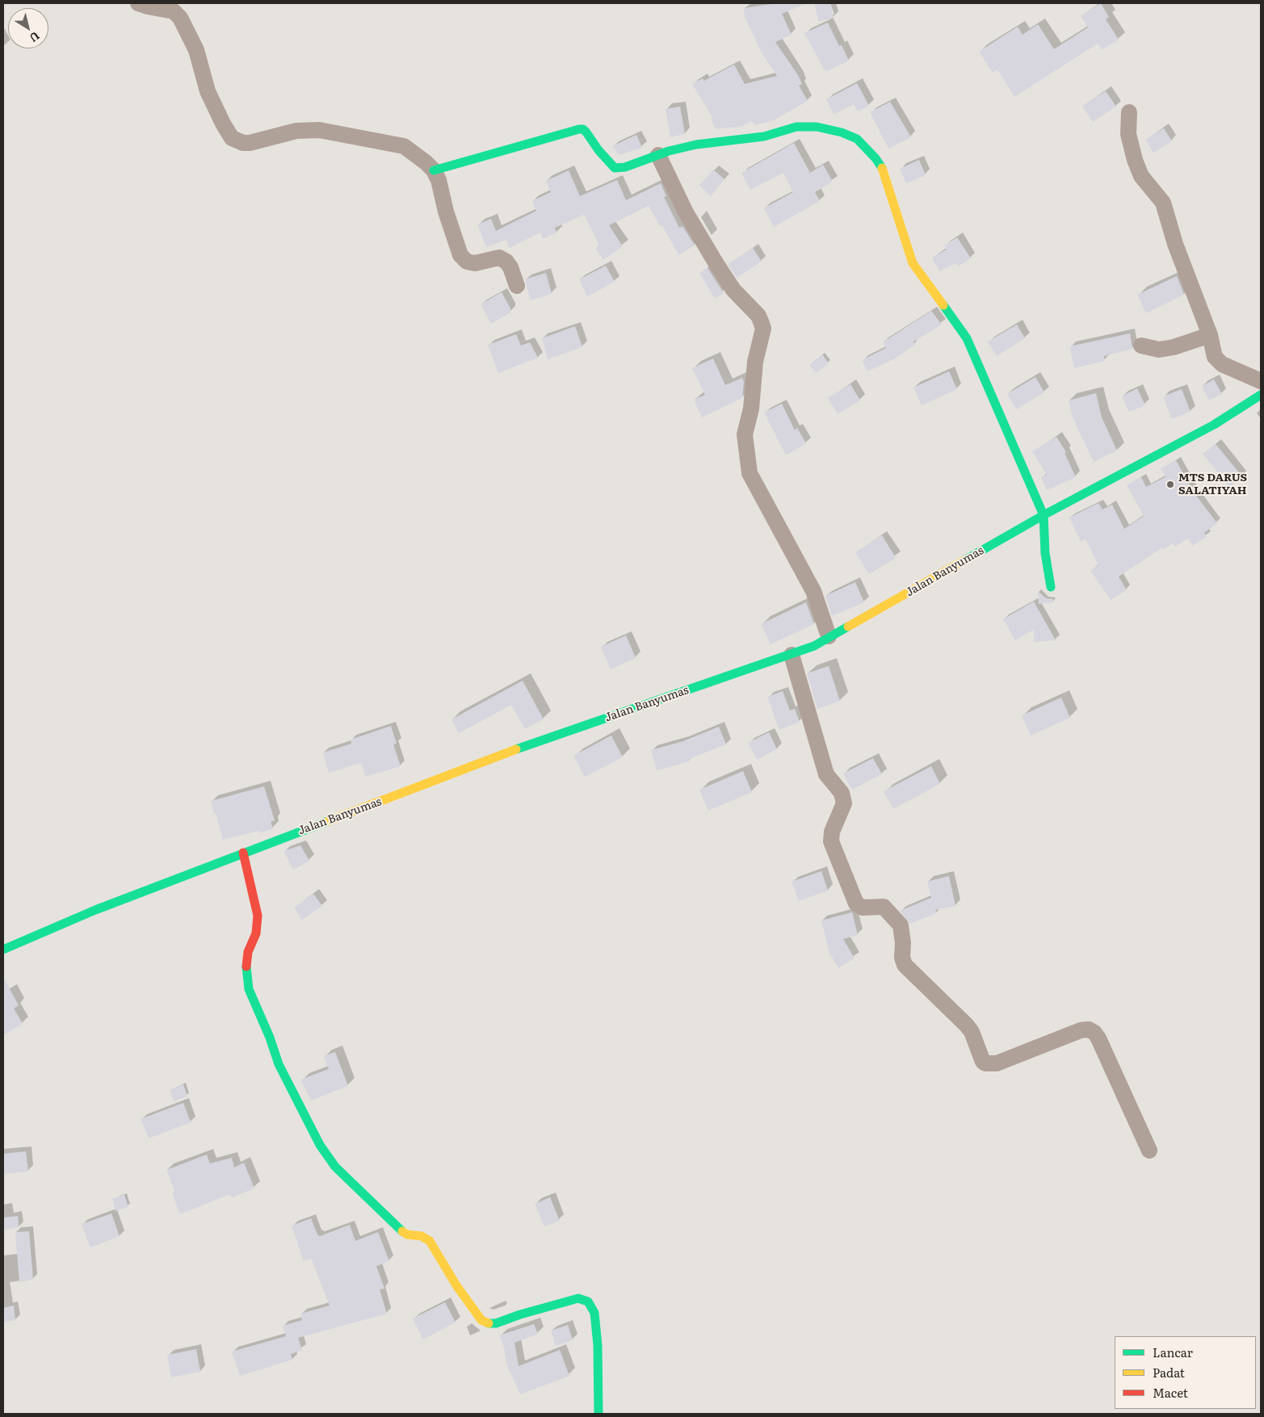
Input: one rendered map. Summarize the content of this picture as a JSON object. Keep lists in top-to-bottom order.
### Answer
{
  "streets": {
    "street": ["Jalan Banyumas"]
  },
  "places": ["MTS DARUS SALATIYAH"],
  "legend": ["Lancar", "Padat", "Macet"],
  "north": "bottom right"
}
